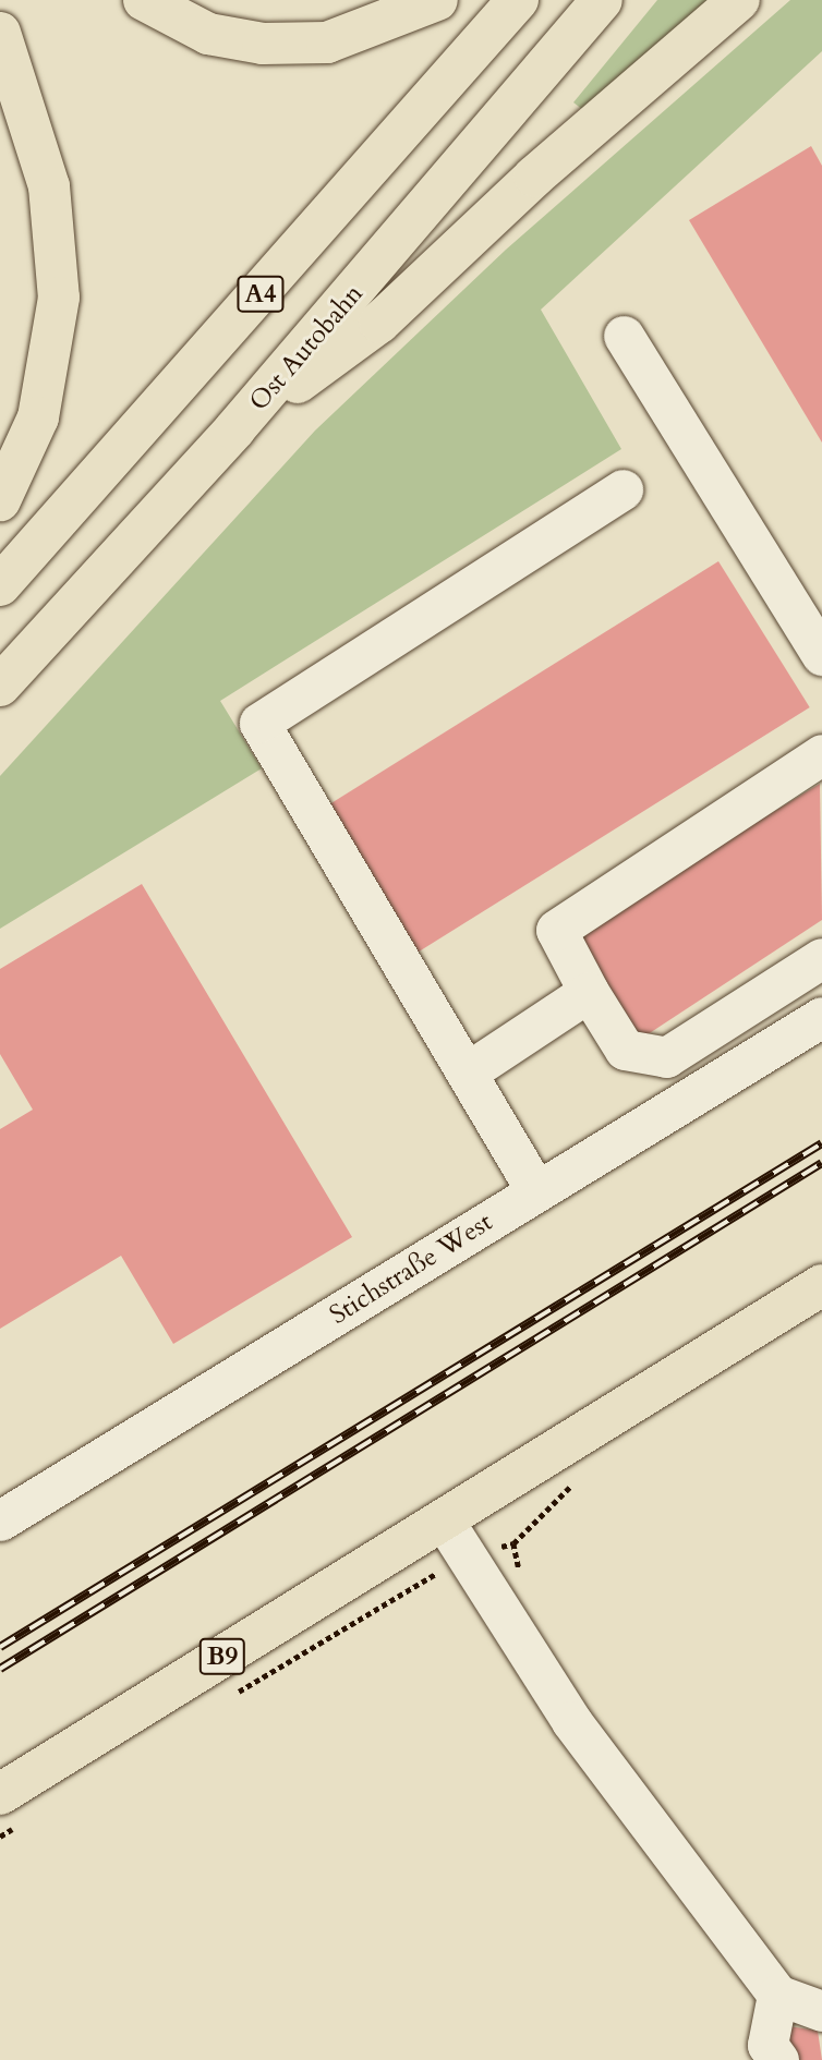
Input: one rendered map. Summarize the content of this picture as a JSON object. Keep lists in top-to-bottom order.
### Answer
{
  "streets": {
    "main road": ["A4", "Ost Autobahn", "B9"],
    "street": ["Stichstraße West"]
  }
}
